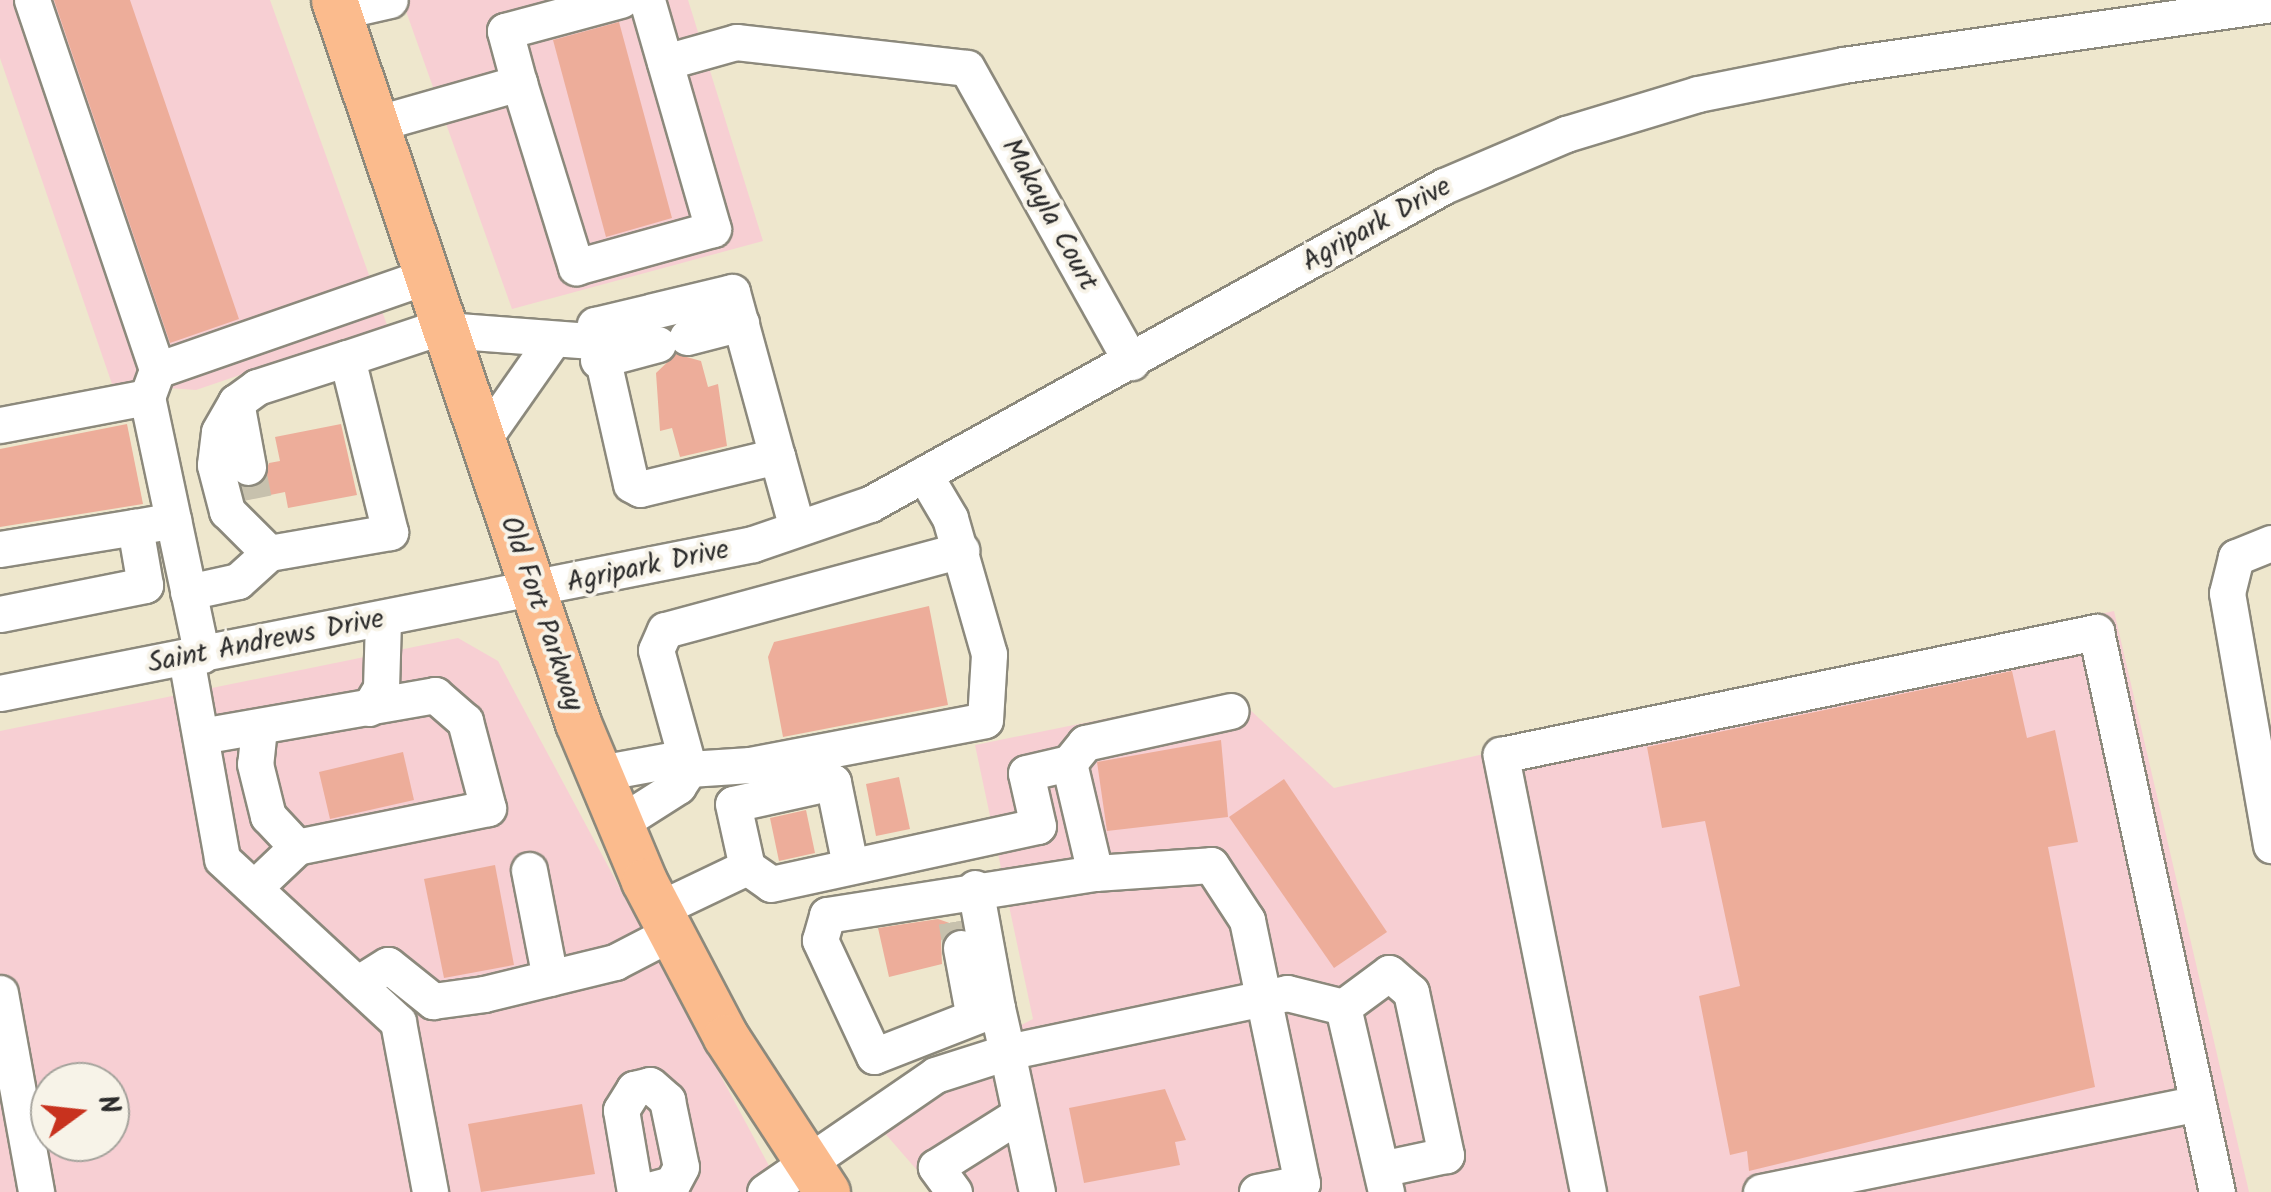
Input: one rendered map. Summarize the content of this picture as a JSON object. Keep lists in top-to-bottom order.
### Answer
{
  "streets": {
    "main road": ["Old Fort Parkway"],
    "street": ["Makayla Court", "Agripark Drive", "Saint Andrews Drive"]
  },
  "crossings": [
    ["Makayla Court", "Agripark Drive"],
    ["Agripark Drive", "Old Fort Parkway"],
    ["Agripark Drive", "Saint Andrews Drive"],
    ["Old Fort Parkway", "Saint Andrews Drive"]
  ],
  "north": "right"
}
